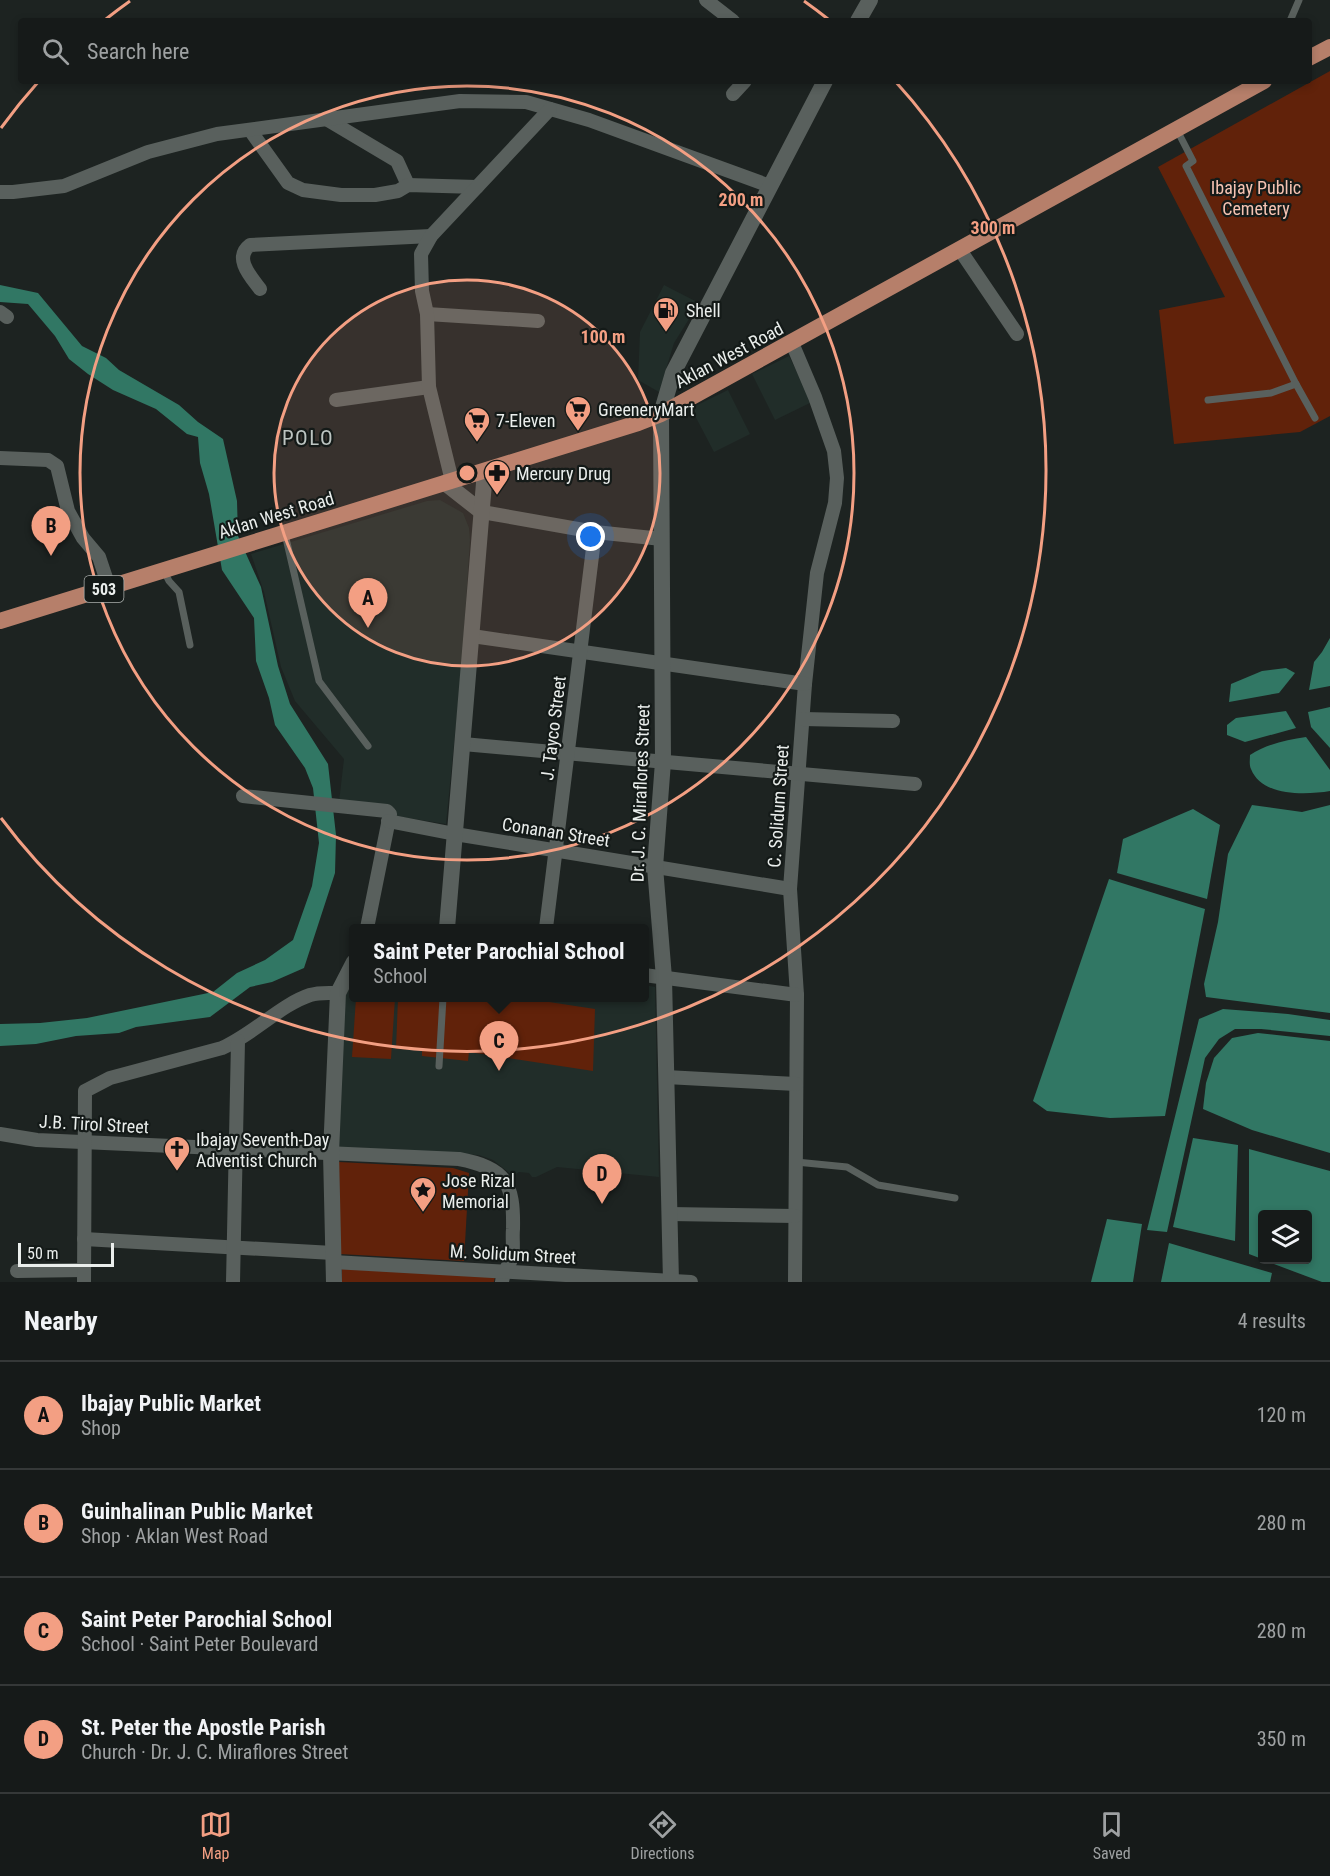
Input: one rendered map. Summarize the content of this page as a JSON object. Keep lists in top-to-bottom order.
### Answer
{
  "streets": {
    "main road": ["Aklan West Road", "503"],
    "street": [
      "J. Tayco Street",
      "Dr. J. C. Miraflores Street",
      "C. Solidum Street",
      "Conanan Street",
      "J.B. Tirol Street",
      "M. Solidum Street"
    ]
  },
  "crossings": [
    ["Aklan West Road", "Dr. J. C. Miraflores Street"],
    ["Aklan West Road", "C. Solidum Street"],
    ["J. Tayco Street", "Conanan Street"],
    ["Dr. J. C. Miraflores Street", "Conanan Street"],
    ["Dr. J. C. Miraflores Street", "M. Solidum Street"],
    ["C. Solidum Street", "Conanan Street"]
  ],
  "districts": ["POLO"],
  "parks": ["Ibajay Public Cemetery"],
  "places": {
    "fuel station": ["Shell"],
    "supermarket": ["GreeneryMart", "7-Eleven"],
    "pharmacy": ["Mercury Drug"],
    "church": ["Ibajay Seventh-Day Adventist Church"],
    "place": ["Jose Rizal Memorial"]
  },
  "scale_bar": "50 m",
  "page": {
    "search": "Search here",
    "pins": [
      "B",
      "A",
      "C",
      "D"
    ],
    "popup": ["Saint Peter Parochial School", "School"],
    "scale": "50 m",
    "heading": ["Nearby", "4 results"],
    "list": [
      {
        "mark": "A",
        "name": "Ibajay Public Market",
        "note": "Shop",
        "value": "120 m"
      },
      {
        "mark": "B",
        "name": "Guinhalinan Public Market",
        "note": "Shop · Aklan West Road",
        "value": "280 m"
      },
      {
        "mark": "C",
        "name": "Saint Peter Parochial School",
        "note": "School · Saint Peter Boulevard",
        "value": "280 m"
      },
      {
        "mark": "D",
        "name": "St. Peter the Apostle Parish",
        "note": "Church · Dr. J. C. Miraflores Street",
        "value": "350 m"
      }
    ],
    "nav": ["Map", "Directions", "Saved"]
  },
  "rings": ["200 m", "300 m", "100 m"]
}
